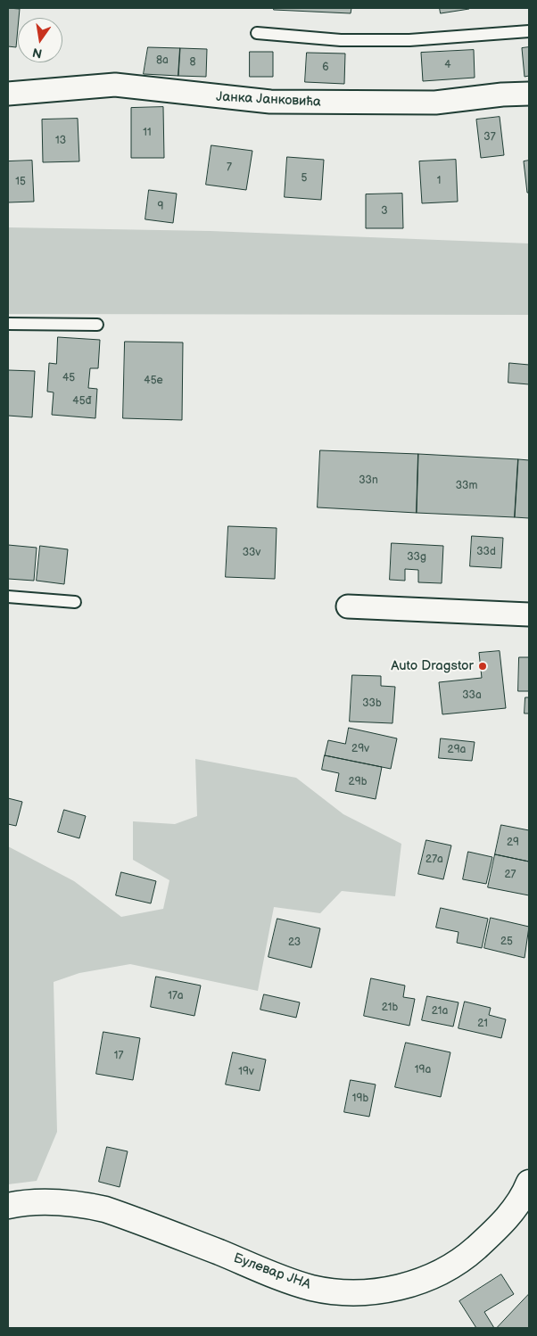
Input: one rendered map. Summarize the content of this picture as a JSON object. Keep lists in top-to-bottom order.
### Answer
{
  "streets": {
    "main road": ["Булевар ЈНА"],
    "street": ["Јанка Јанковића"]
  },
  "places": ["Auto Dragstor"],
  "house_numbers": [
    "8a",
    "8",
    "4",
    "6",
    "11",
    "37",
    "13",
    "7",
    "5",
    "1",
    "15",
    "9",
    "3",
    "45",
    "45e",
    "45đ",
    "33n",
    "33m",
    "33d",
    "33v",
    "33g",
    "33a",
    "33b",
    "29v",
    "29a",
    "29b",
    "29",
    "27a",
    "27",
    "25",
    "23",
    "17a",
    "21b",
    "21a",
    "21",
    "17",
    "19a",
    "19v",
    "19b"
  ],
  "north": "bottom"
}
